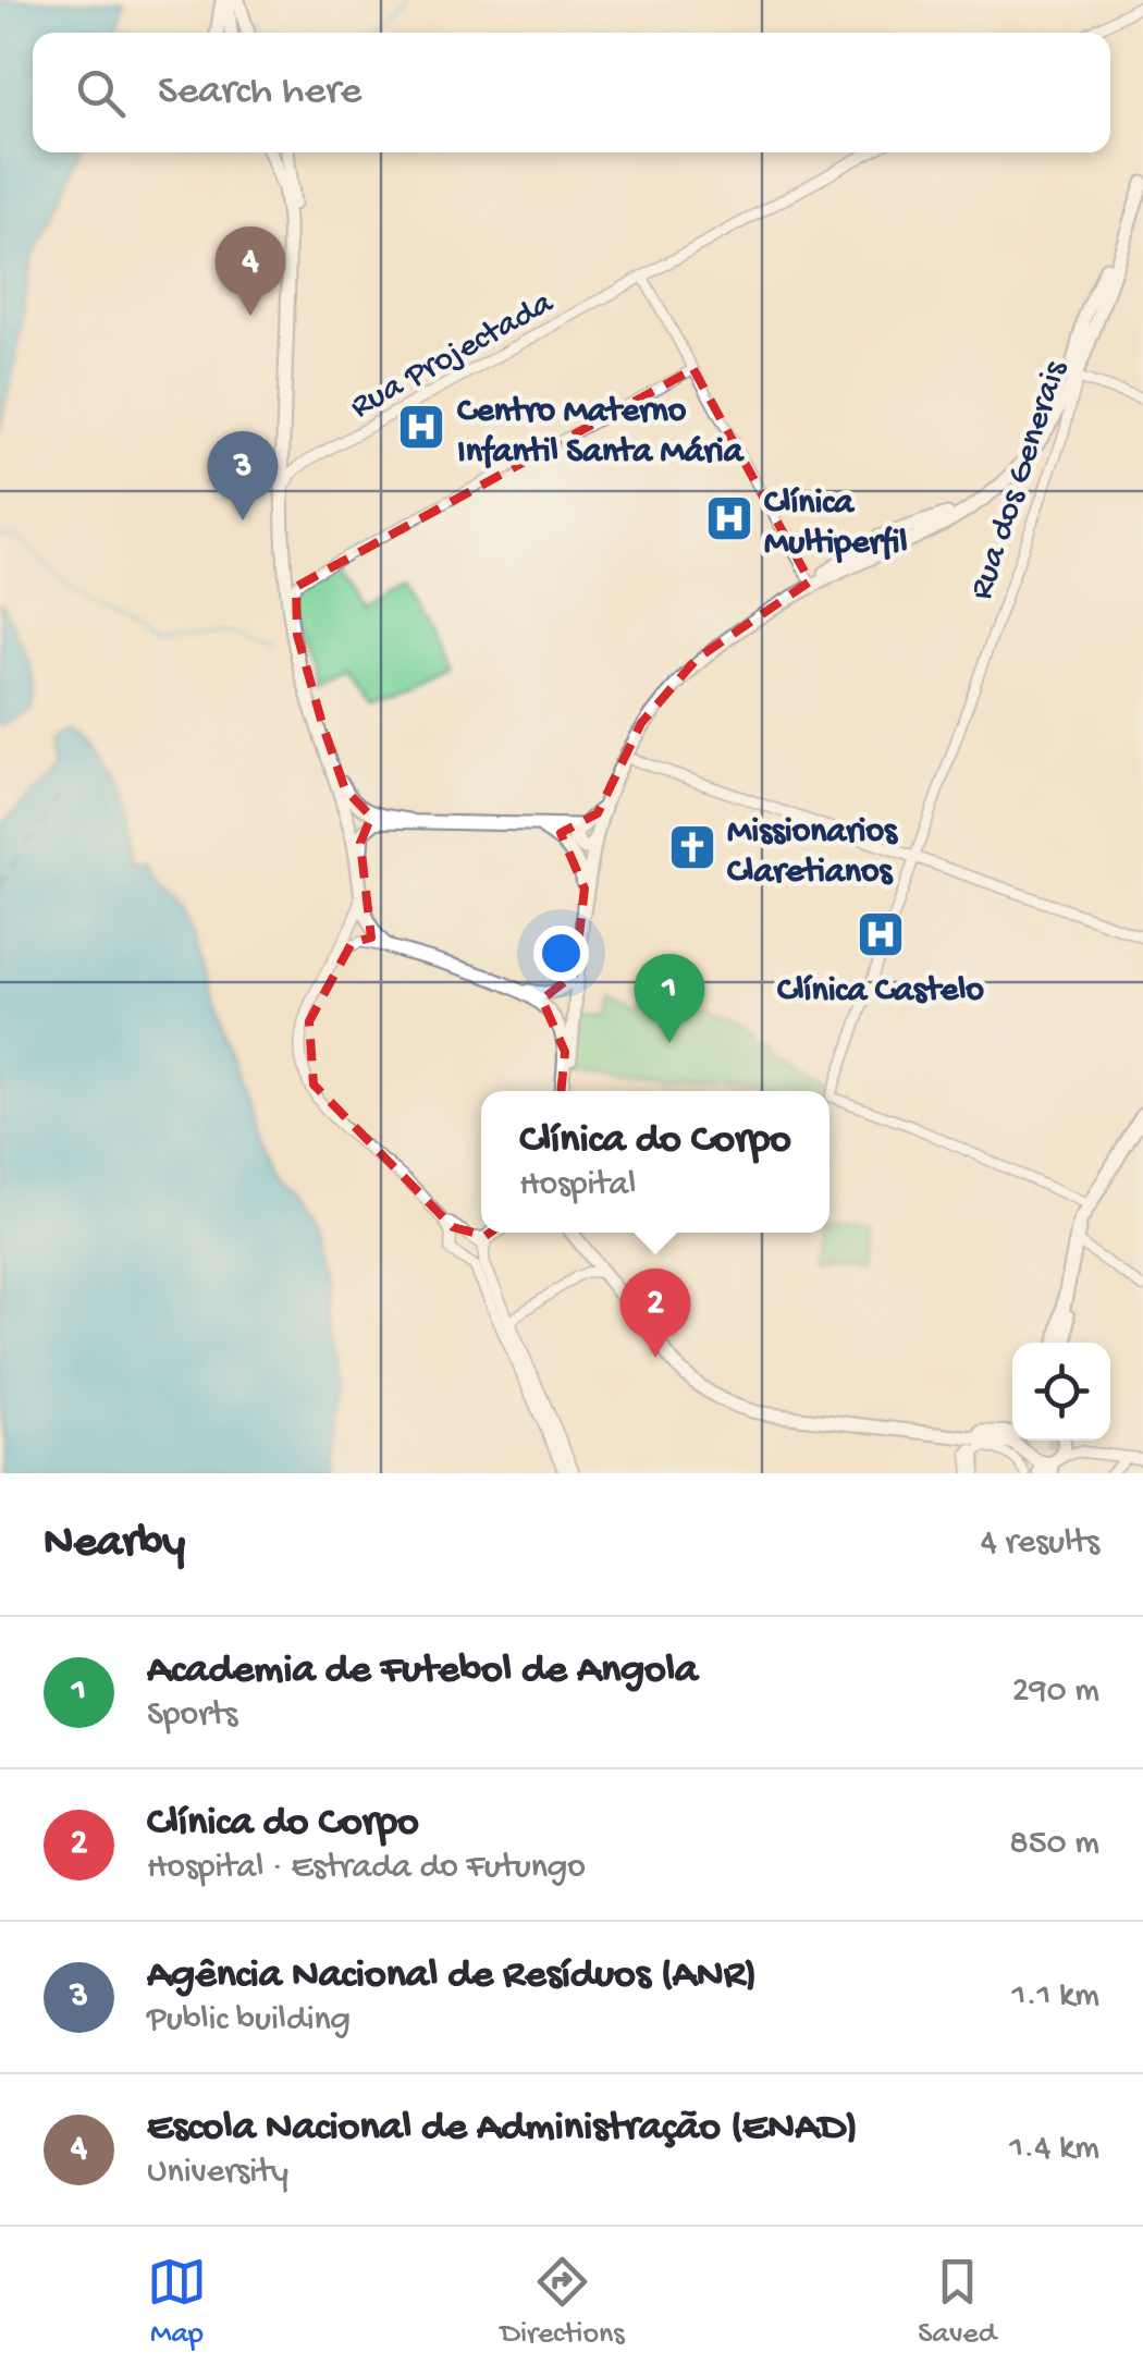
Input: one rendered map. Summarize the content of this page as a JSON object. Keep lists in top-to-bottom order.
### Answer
{
  "streets": {
    "main road": ["Rua Projectada"],
    "street": ["Rua dos Generais"]
  },
  "places": {
    "hospital": ["Centro Materno Infantil Santa Mária", "Clínica Multiperfil", "Clínica Castelo"],
    "church": ["Missionarios Claretianos"]
  },
  "page": {
    "search": "Search here",
    "pins": [
      "4",
      "3",
      "1",
      "2"
    ],
    "popup": ["Clínica do Corpo", "Hospital"],
    "heading": ["Nearby", "4 results"],
    "list": [
      {
        "mark": "1",
        "name": "Academia de Futebol de Angola",
        "note": "Sports",
        "value": "290 m"
      },
      {
        "mark": "2",
        "name": "Clínica do Corpo",
        "note": "Hospital · Estrada do Futungo",
        "value": "850 m"
      },
      {
        "mark": "3",
        "name": "Agência Nacional de Resíduos (ANR)",
        "note": "Public building",
        "value": "1.1 km"
      },
      {
        "mark": "4",
        "name": "Escola Nacional de Administração (ENAD)",
        "note": "University",
        "value": "1.4 km"
      }
    ],
    "nav": ["Map", "Directions", "Saved"]
  }
}
